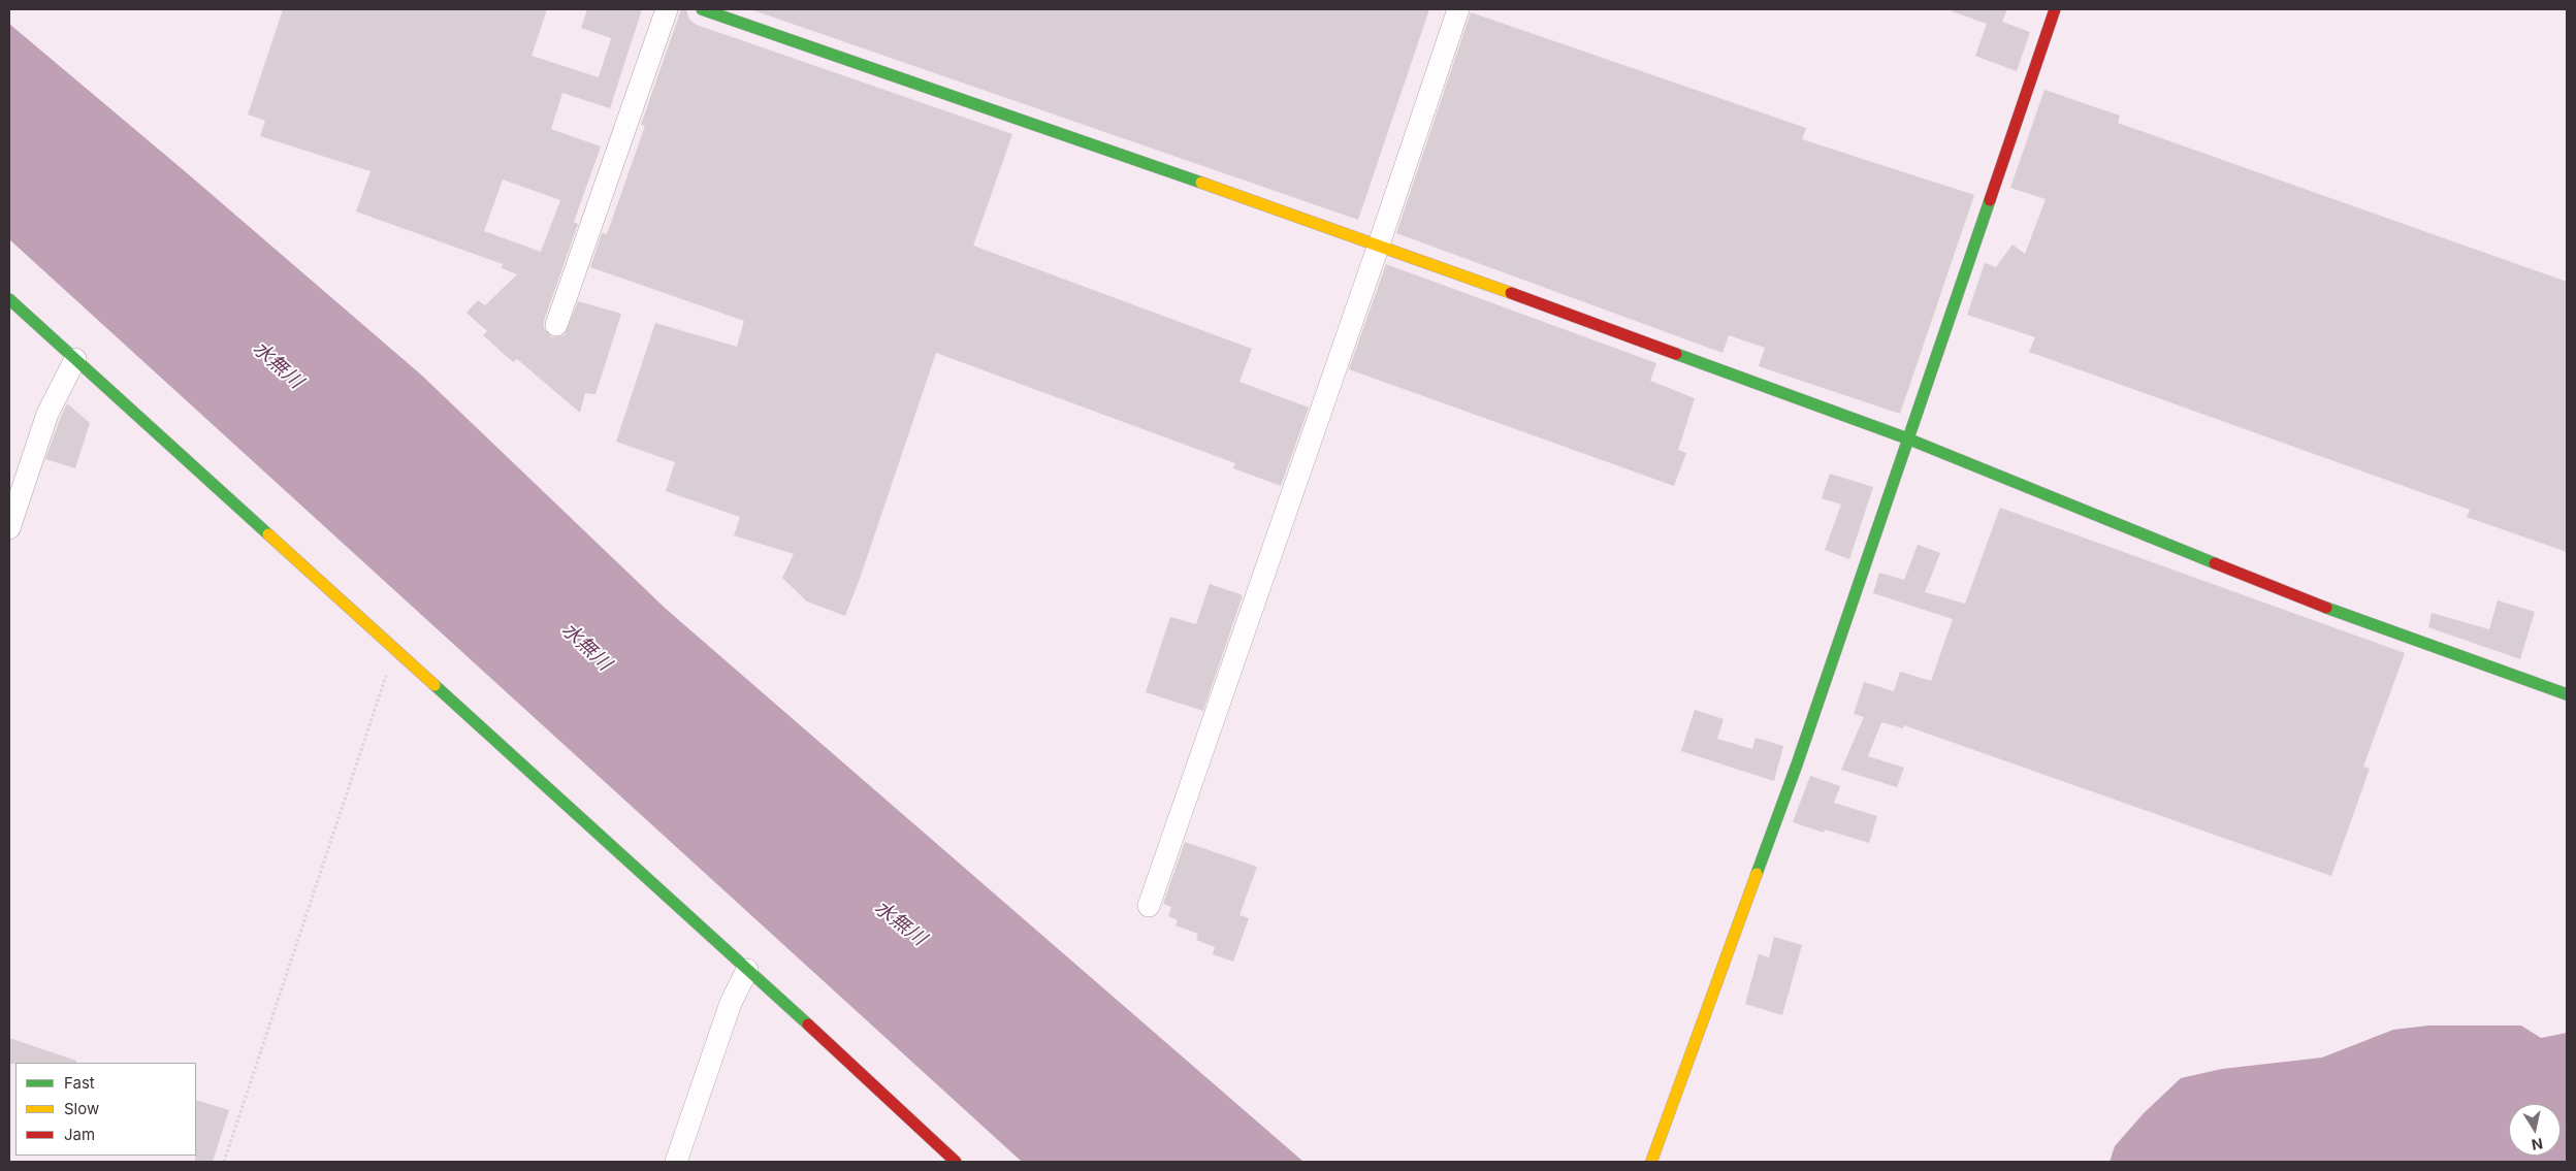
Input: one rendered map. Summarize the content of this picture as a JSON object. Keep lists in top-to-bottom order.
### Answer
{
  "water": ["水無川"],
  "legend": ["Fast", "Slow", "Jam"],
  "north": "bottom"
}
